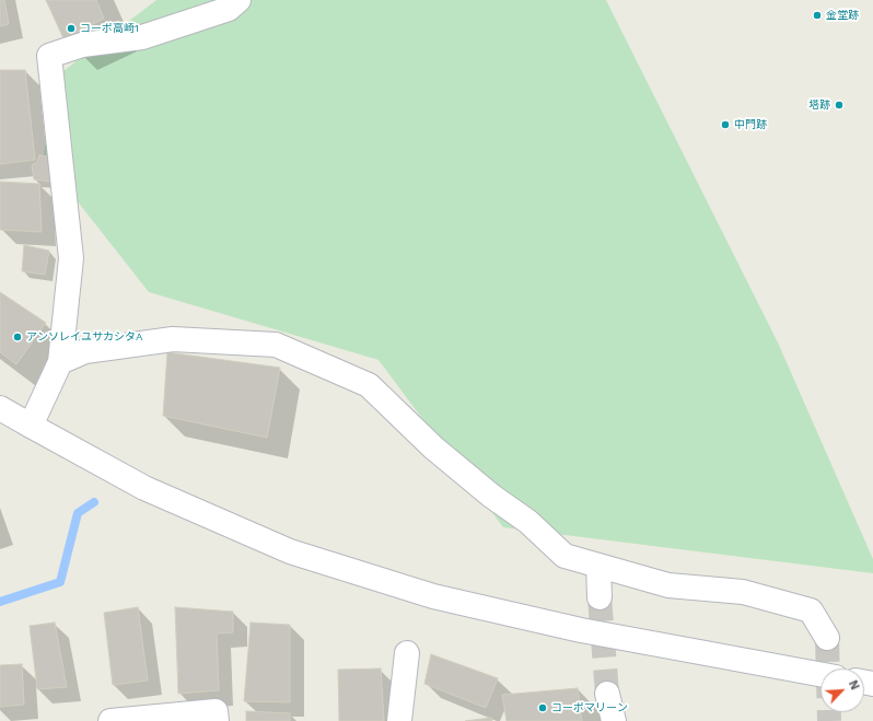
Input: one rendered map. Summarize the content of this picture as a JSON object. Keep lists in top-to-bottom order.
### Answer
{
  "places": [
    "金堂跡",
    "コーポ高崎1",
    "塔跡",
    "中門跡",
    "アンソレイユサカシタA",
    "コーポマリーン"
  ],
  "north": "top right"
}
